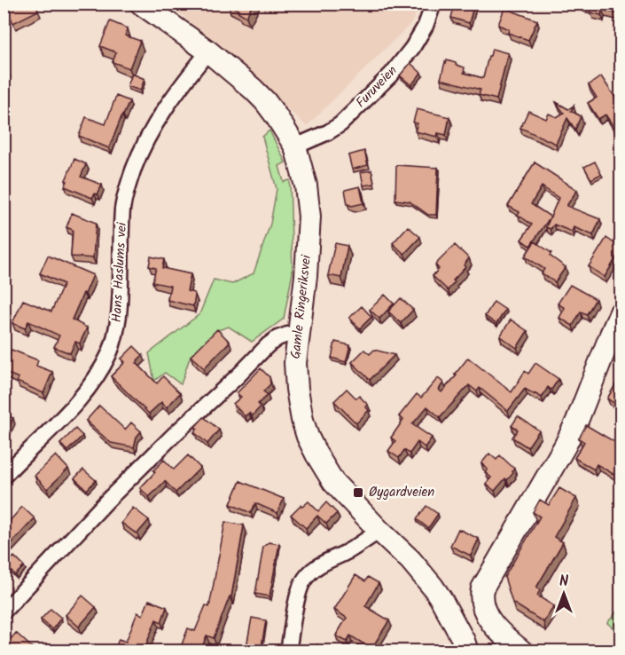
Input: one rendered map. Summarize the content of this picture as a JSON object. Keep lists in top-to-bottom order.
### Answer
{
  "streets": {
    "main road": ["Gamle Ringeriksvei"],
    "street": ["Furuveien", "Hans Haslums vei"]
  },
  "crossings": [
    ["Furuveien", "Gamle Ringeriksvei"],
    ["Hans Haslums vei", "Gamle Ringeriksvei"]
  ],
  "places": {
    "transit": ["Øygardveien"]
  },
  "north": "top"
}
